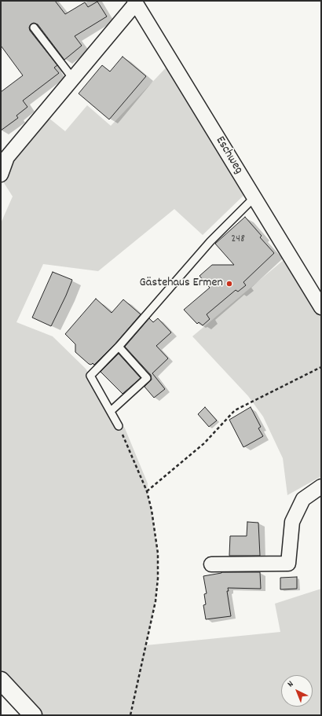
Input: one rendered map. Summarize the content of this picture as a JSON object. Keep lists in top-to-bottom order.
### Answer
{
  "streets": {
    "street": ["Eschweg"]
  },
  "places": ["Gästehaus Ermen"],
  "house_numbers": ["248"],
  "north": "top left"
}
